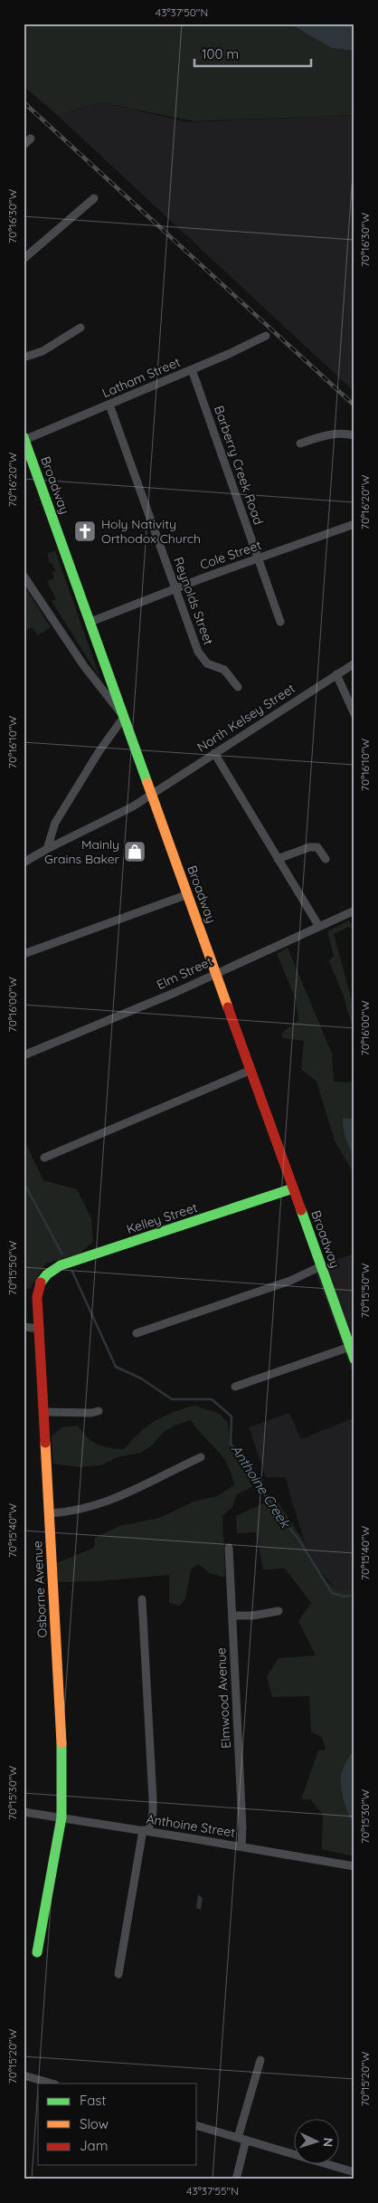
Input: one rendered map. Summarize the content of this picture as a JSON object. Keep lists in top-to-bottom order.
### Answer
{
  "streets": {
    "main road": ["Broadway", "Kelley Street", "Osborne Avenue"],
    "street": [
      "Latham Street",
      "Barberry Creek Road",
      "Cole Street",
      "Reynolds Street",
      "North Kelsey Street",
      "Elm Street",
      "Elmwood Avenue",
      "Anthoine Street"
    ]
  },
  "crossings": [
    ["Latham Street", "Barberry Creek Road"],
    ["Latham Street", "Broadway"],
    ["Latham Street", "Reynolds Street"],
    ["Barberry Creek Road", "Cole Street"],
    ["Broadway", "Cole Street"],
    ["Broadway", "North Kelsey Street"],
    ["Broadway", "Elm Street"],
    ["Broadway", "Kelley Street"],
    ["Cole Street", "Reynolds Street"],
    ["Kelley Street", "Osborne Avenue"],
    ["Osborne Avenue", "Anthoine Street"],
    ["Elmwood Avenue", "Anthoine Street"]
  ],
  "water": ["Anthoine Creek"],
  "places": {
    "church": ["Holy Nativity Orthodox Church"],
    "shop": ["Mainly Grains Baker"]
  },
  "legend": ["Fast", "Slow", "Jam"],
  "scale_bar": "100 m",
  "north": "right",
  "coordinates": [
    "43°37'50\"N",
    "70°16'30\"W",
    "70°16'20\"W",
    "70°16'10\"W",
    "70°16'00\"W",
    "70°15'50\"W",
    "70°15'40\"W",
    "70°15'30\"W",
    "70°15'20\"W",
    "43°37'55\"N"
  ]
}
